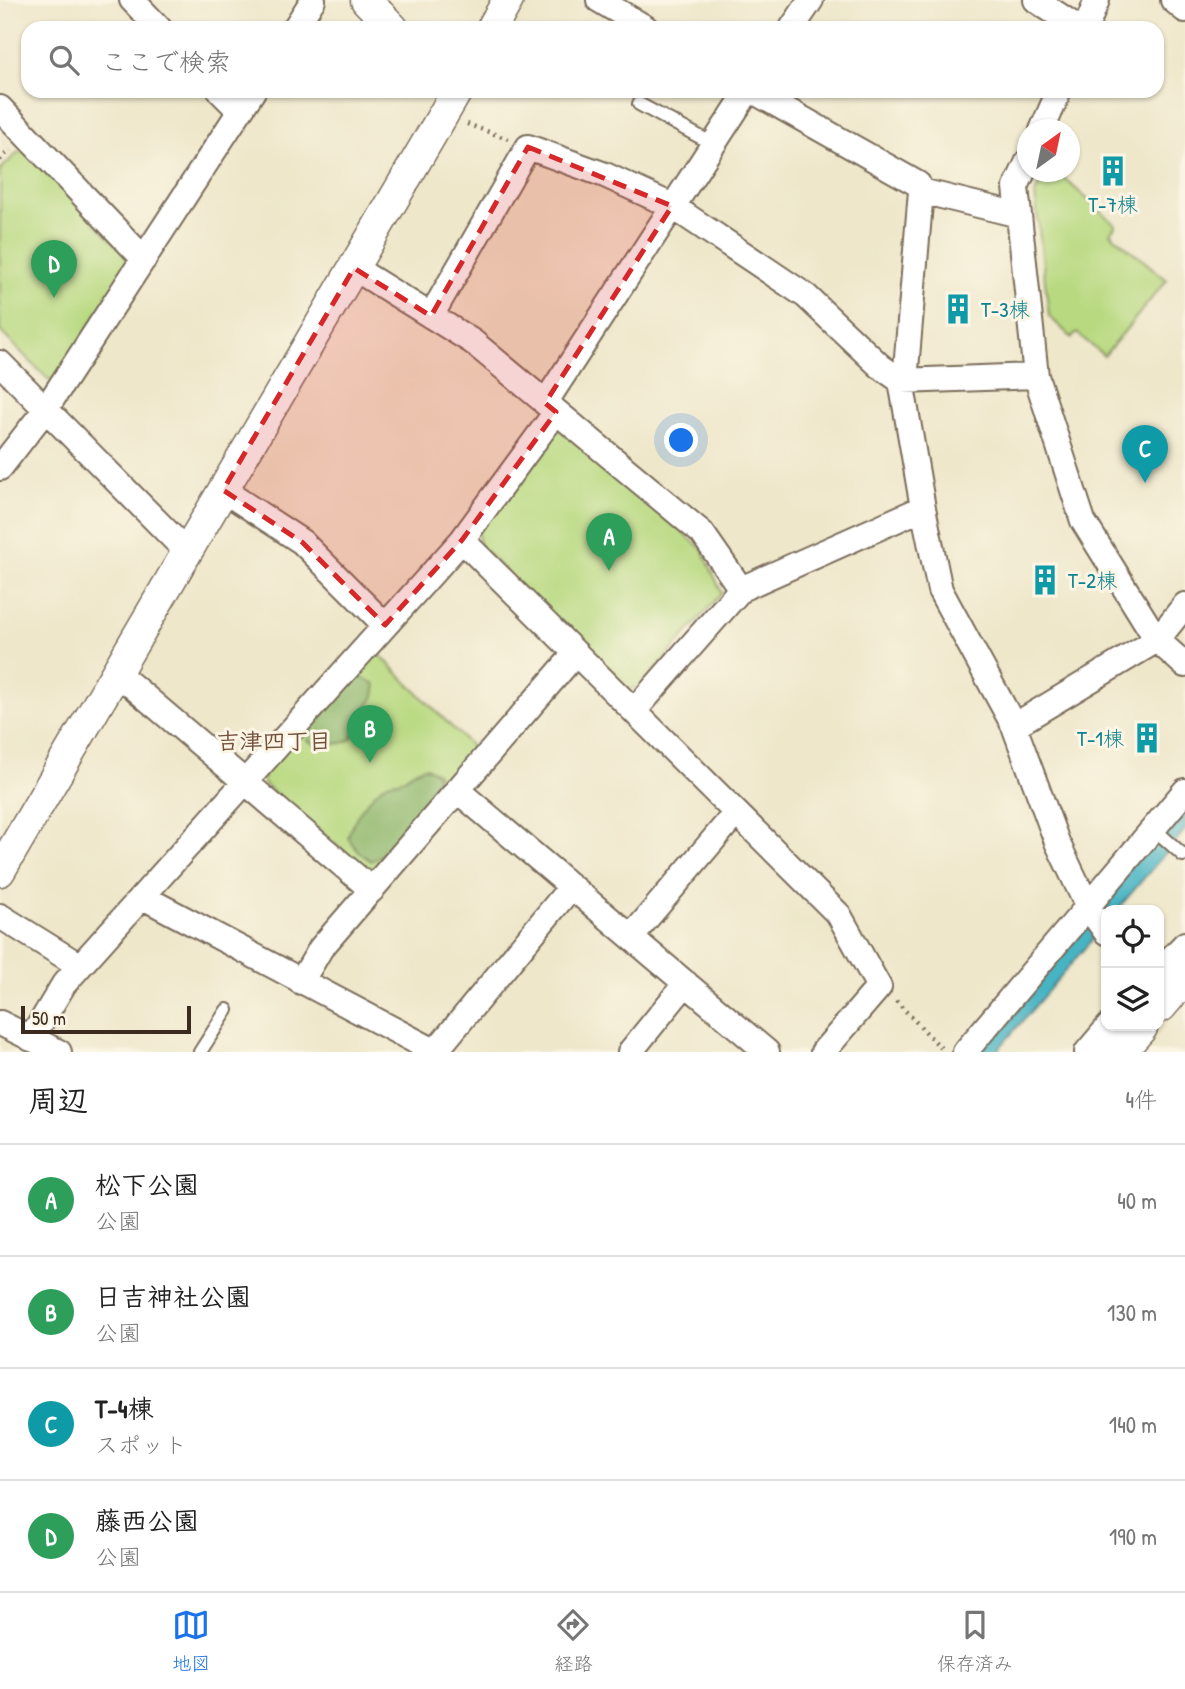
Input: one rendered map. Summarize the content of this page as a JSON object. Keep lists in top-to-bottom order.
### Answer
{
  "districts": ["吉津四丁目"],
  "places": {
    "building": [
      "T-7棟",
      "T-3棟",
      "T-2棟",
      "T-1棟"
    ]
  },
  "scale_bar": "50 m",
  "north": "top right",
  "page": {
    "search": "ここで検索",
    "pins": [
      "D",
      "C",
      "A",
      "B"
    ],
    "scale": "50 m",
    "heading": ["周辺", "4件"],
    "list": [
      {
        "mark": "A",
        "name": "松下公園",
        "note": "公園",
        "value": "40 m"
      },
      {
        "mark": "B",
        "name": "日吉神社公園",
        "note": "公園",
        "value": "130 m"
      },
      {
        "mark": "C",
        "name": "T-4棟",
        "note": "スポット",
        "value": "140 m"
      },
      {
        "mark": "D",
        "name": "藤西公園",
        "note": "公園",
        "value": "190 m"
      }
    ],
    "nav": ["地図", "経路", "保存済み"]
  }
}
